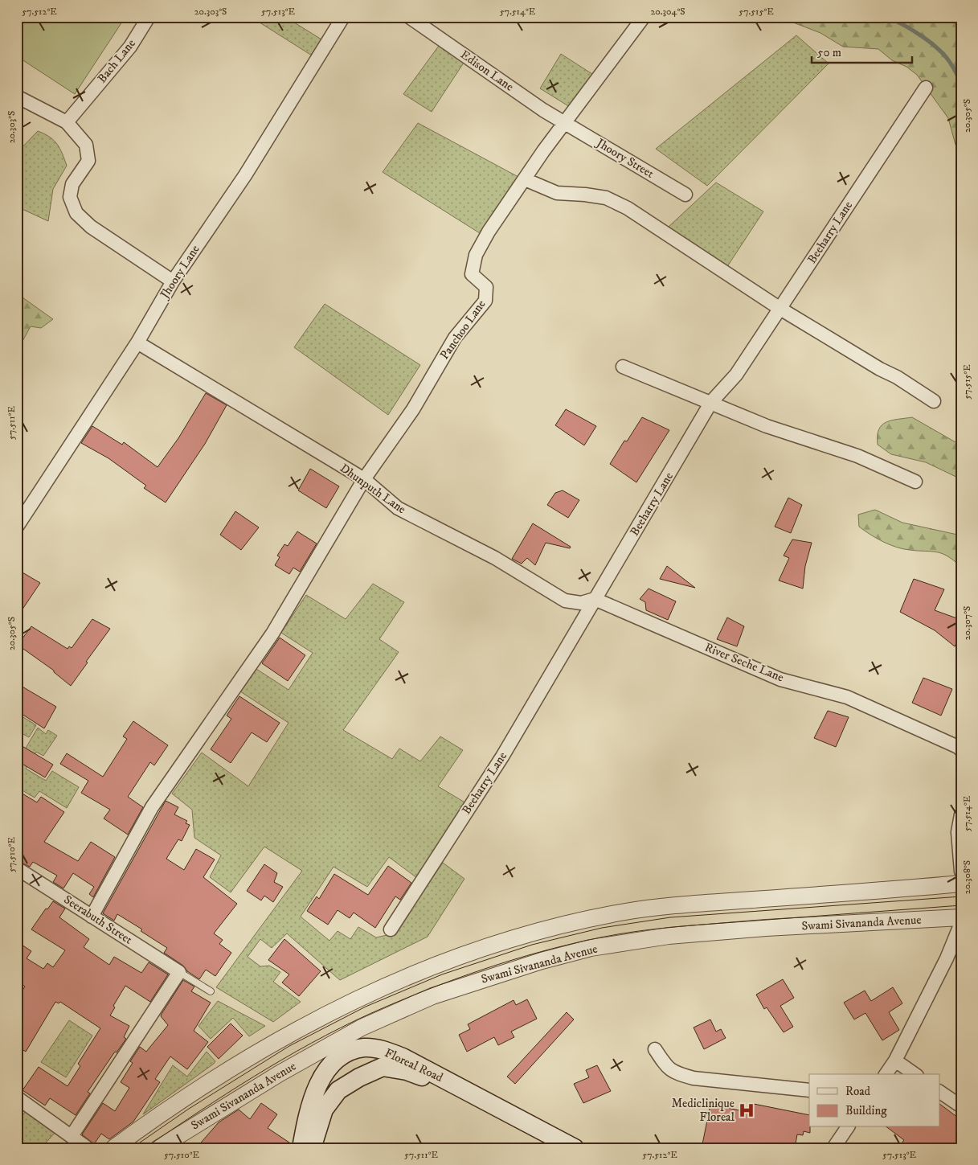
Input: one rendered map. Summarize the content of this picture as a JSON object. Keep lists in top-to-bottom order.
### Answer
{
  "streets": {
    "main road": ["Floreal Road"],
    "street": [
      "Bach Lane",
      "Edison Lane",
      "Jhoory Street",
      "Beeharry Lane",
      "Jhoory Lane",
      "Panchoo Lane",
      "Dhunputh Lane",
      "River Seche Lane",
      "Seerabuth Street",
      "Swami Sivananda Avenue"
    ]
  },
  "crossings": [
    ["Edison Lane", "Jhoory Street"],
    ["Beeharry Lane", "Dhunputh Lane"],
    ["Beeharry Lane", "River Seche Lane"],
    ["Jhoory Lane", "Dhunputh Lane"],
    ["Panchoo Lane", "Dhunputh Lane"],
    ["Dhunputh Lane", "River Seche Lane"]
  ],
  "places": {
    "hospital": ["Mediclinique Floreal"]
  },
  "legend": ["Road", "Building"],
  "scale_bar": "50 m",
  "coordinates": [
    "57.512°E",
    "20.303°S",
    "57.513°E",
    "57.514°E",
    "20.304°S",
    "57.515°E",
    "20.305°S",
    "57.511°E",
    "20.307°S",
    "57.510°E",
    "20.308°S"
  ]
}
